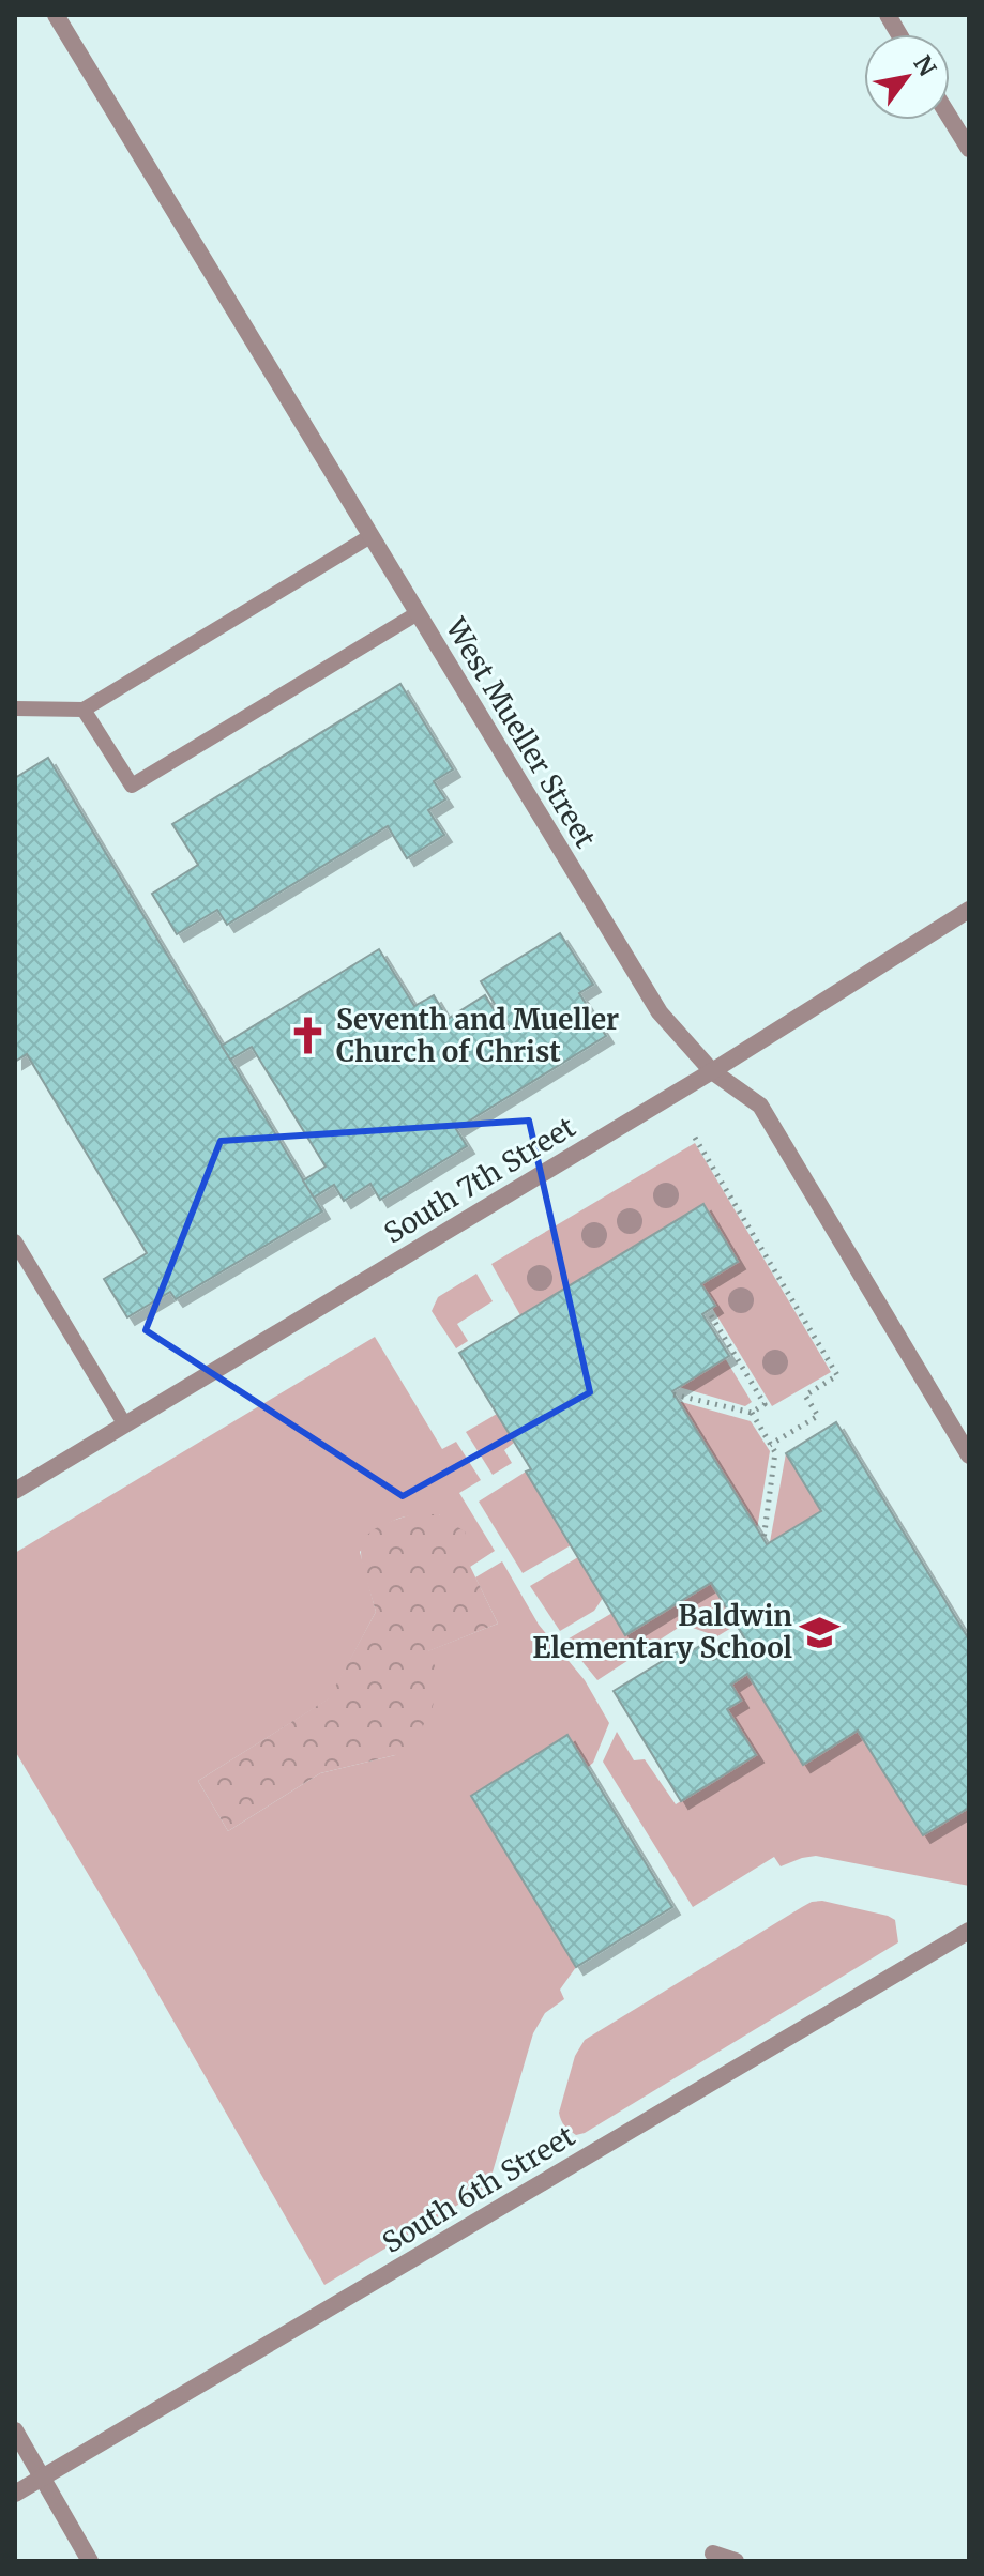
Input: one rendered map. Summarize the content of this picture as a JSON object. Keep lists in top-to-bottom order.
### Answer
{
  "streets": {
    "street": ["West Mueller Street", "South 7th Street", "South 6th Street"]
  },
  "crossings": [
    ["West Mueller Street", "South 7th Street"]
  ],
  "places": {
    "church": ["Seventh and Mueller Church of Christ"],
    "school or university": ["Baldwin Elementary School"]
  },
  "north": "top right"
}
